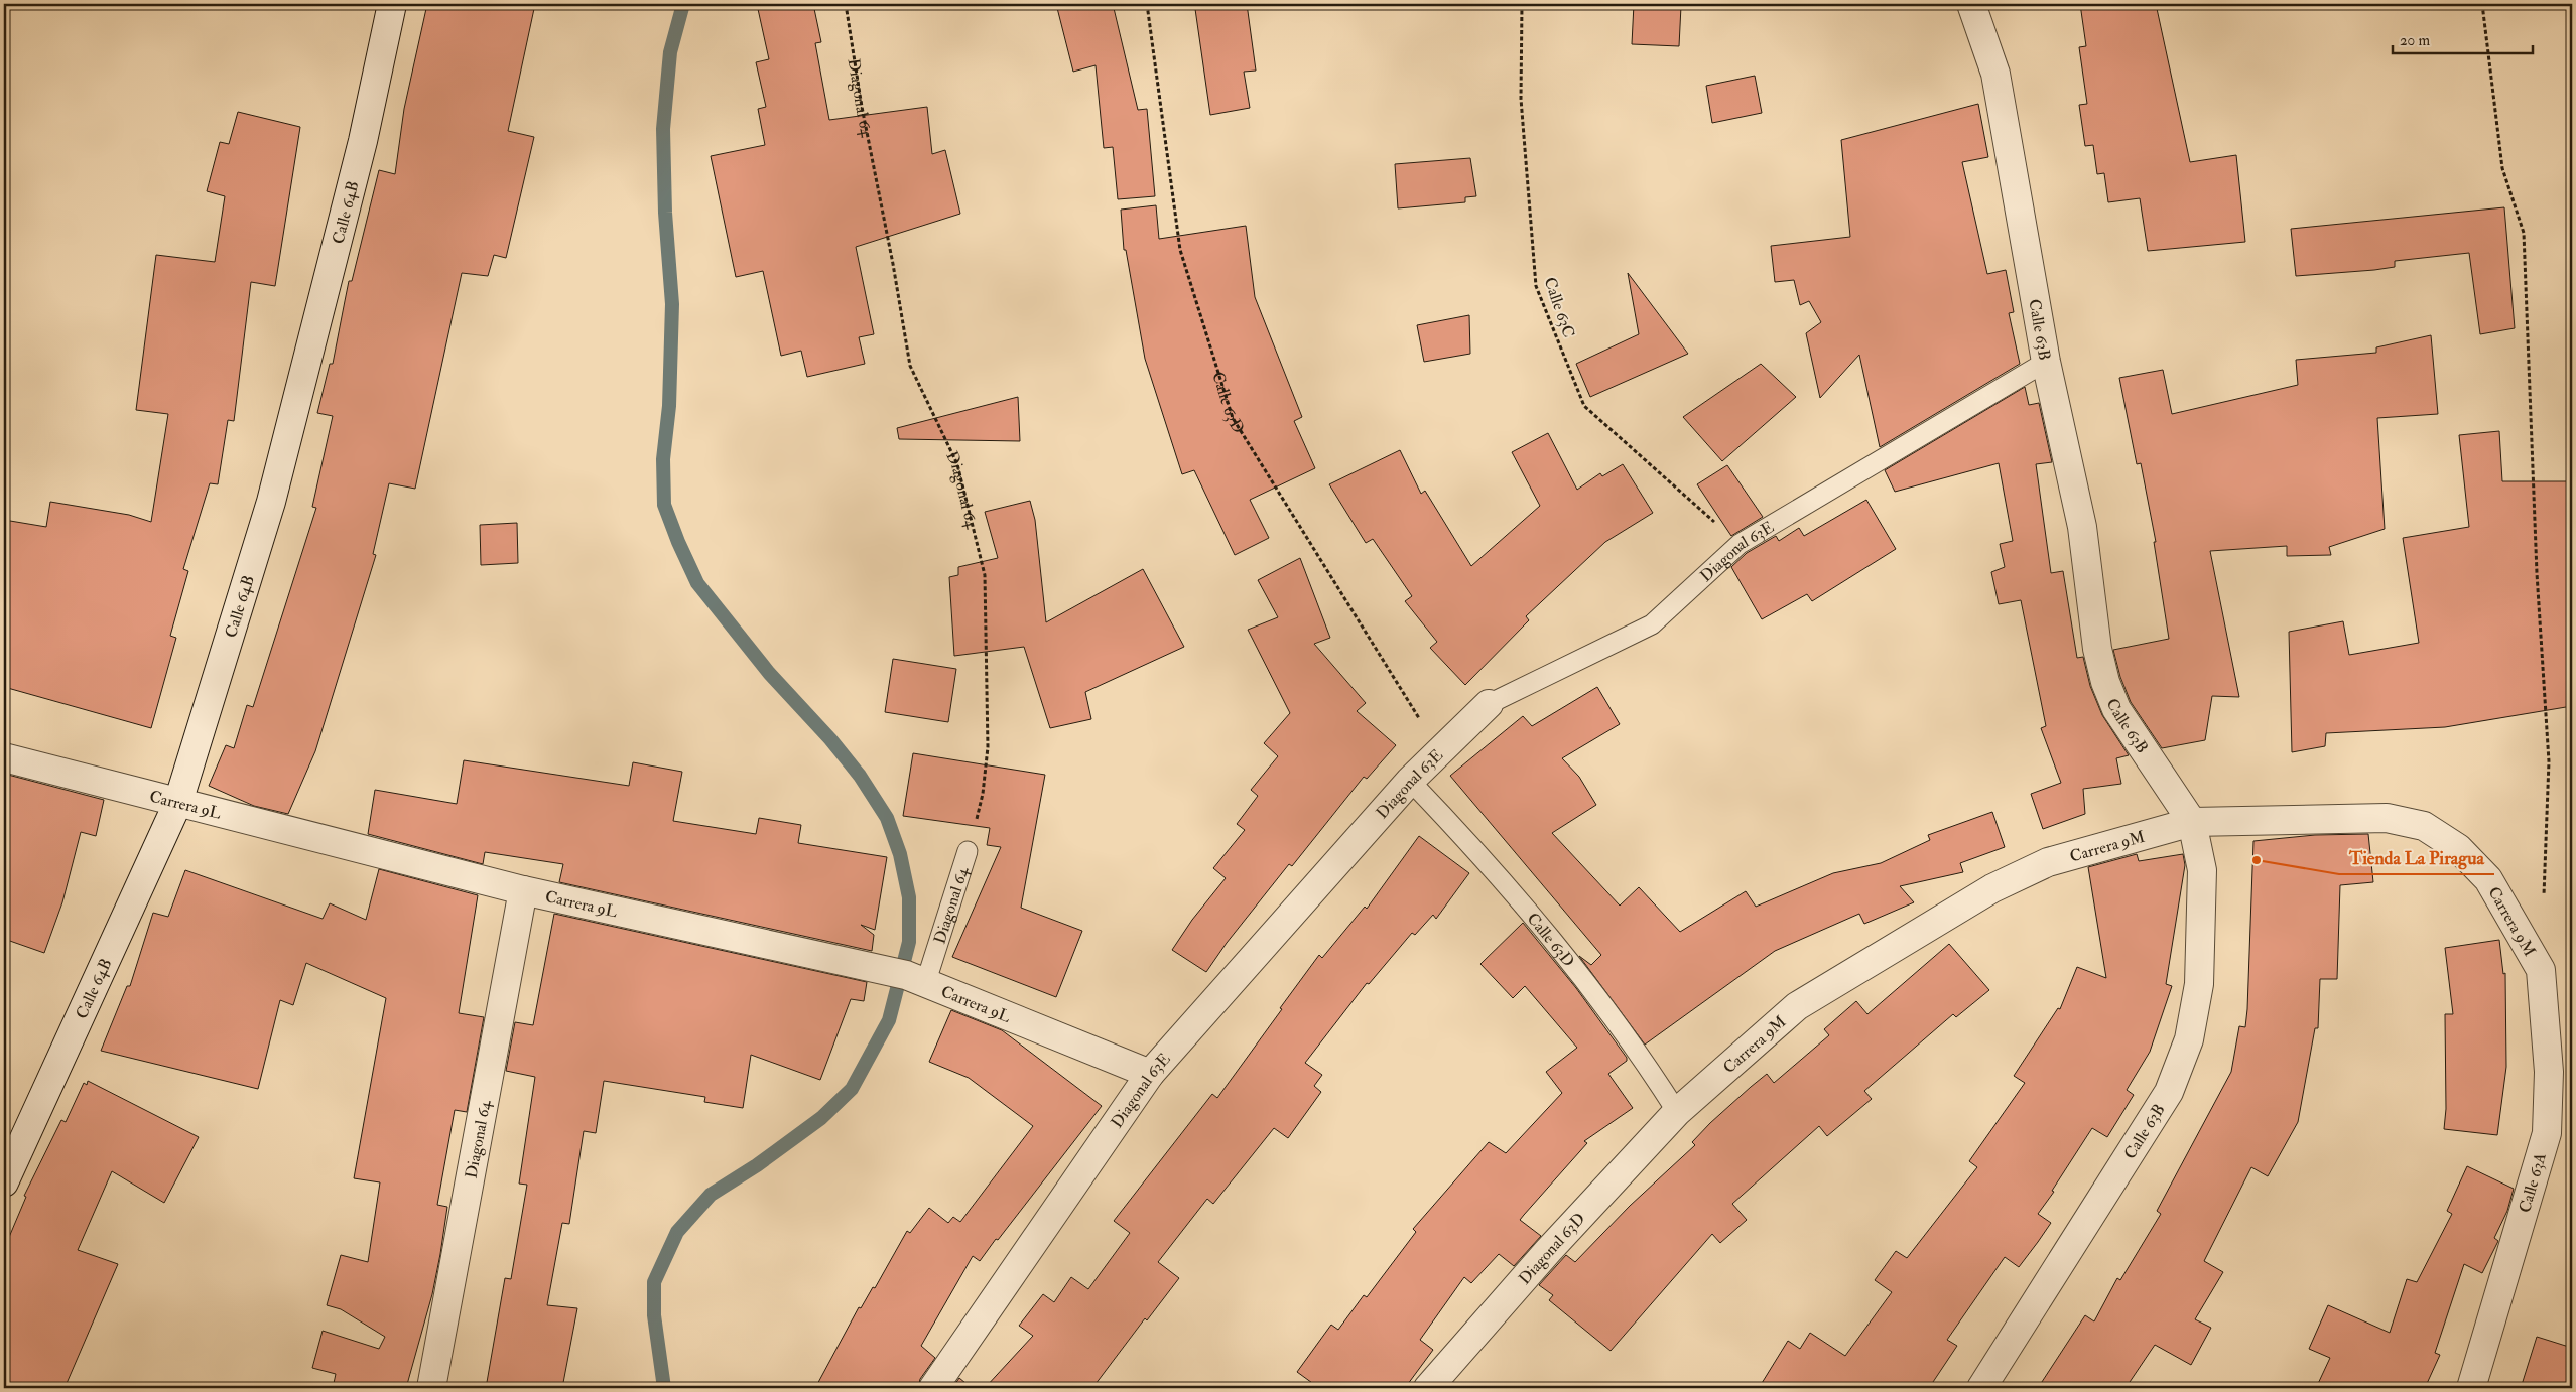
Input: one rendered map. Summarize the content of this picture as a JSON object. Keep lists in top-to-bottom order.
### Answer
{
  "streets": {
    "street": [
      "Diagonal 64",
      "Calle 64B",
      "Calle 63B",
      "Diagonal 63E",
      "Carrera 9L",
      "Carrera 9M",
      "Calle 63A",
      "Diagonal 63D"
    ],
    "lane": ["Calle 63D"],
    "path": ["Calle 63C"]
  },
  "crossings": [
    ["Diagonal 64", "Carrera 9L"],
    ["Calle 64B", "Carrera 9L"],
    ["Calle 63C", "Diagonal 63E"],
    ["Calle 63B", "Diagonal 63E"],
    ["Calle 63B", "Carrera 9M"],
    ["Calle 63D", "Diagonal 63E"],
    ["Calle 63D", "Carrera 9M"],
    ["Calle 63D", "Diagonal 63D"],
    ["Diagonal 63E", "Carrera 9L"],
    ["Carrera 9M", "Calle 63A"],
    ["Carrera 9M", "Diagonal 63D"]
  ],
  "places": ["Tienda La Piragua"],
  "scale_bar": "20 m"
}
